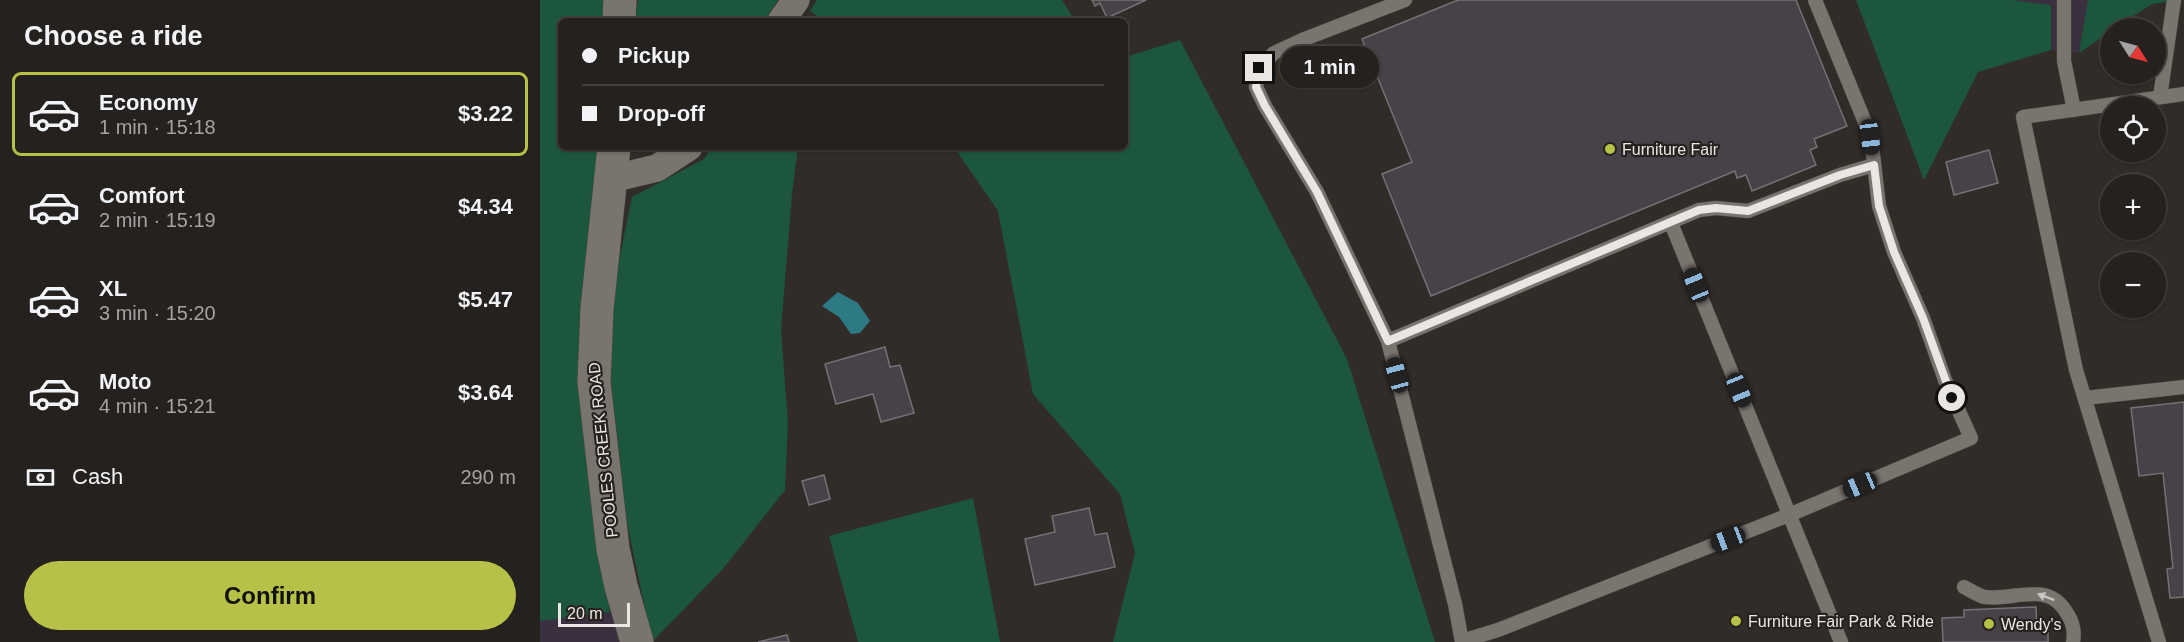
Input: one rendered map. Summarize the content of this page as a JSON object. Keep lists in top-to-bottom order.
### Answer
{
  "streets": {
    "main road": ["POOLES CREEK ROAD"]
  },
  "places": ["Furniture Fair", "Furniture Fair Park & Ride", "Wendy's"],
  "scale_bar": "20 m",
  "north": "bottom right",
  "page": {
    "heading": "Choose a ride",
    "map_buttons": ["+", "−"],
    "banner": ["Pickup", "Drop-off"],
    "bubble": "1 min",
    "list": [
      {
        "name": "Economy",
        "note": "1 min · 15:18",
        "value": "$3.22"
      },
      {
        "name": "Comfort",
        "note": "2 min · 15:19",
        "value": "$4.34"
      },
      {
        "name": "XL",
        "note": "3 min · 15:20",
        "value": "$5.47"
      },
      {
        "name": "Moto",
        "note": "4 min · 15:21",
        "value": "$3.64"
      }
    ],
    "pay": ["Cash", "290 m"],
    "buttons": "Confirm",
    "scale": "20 m"
  }
}
